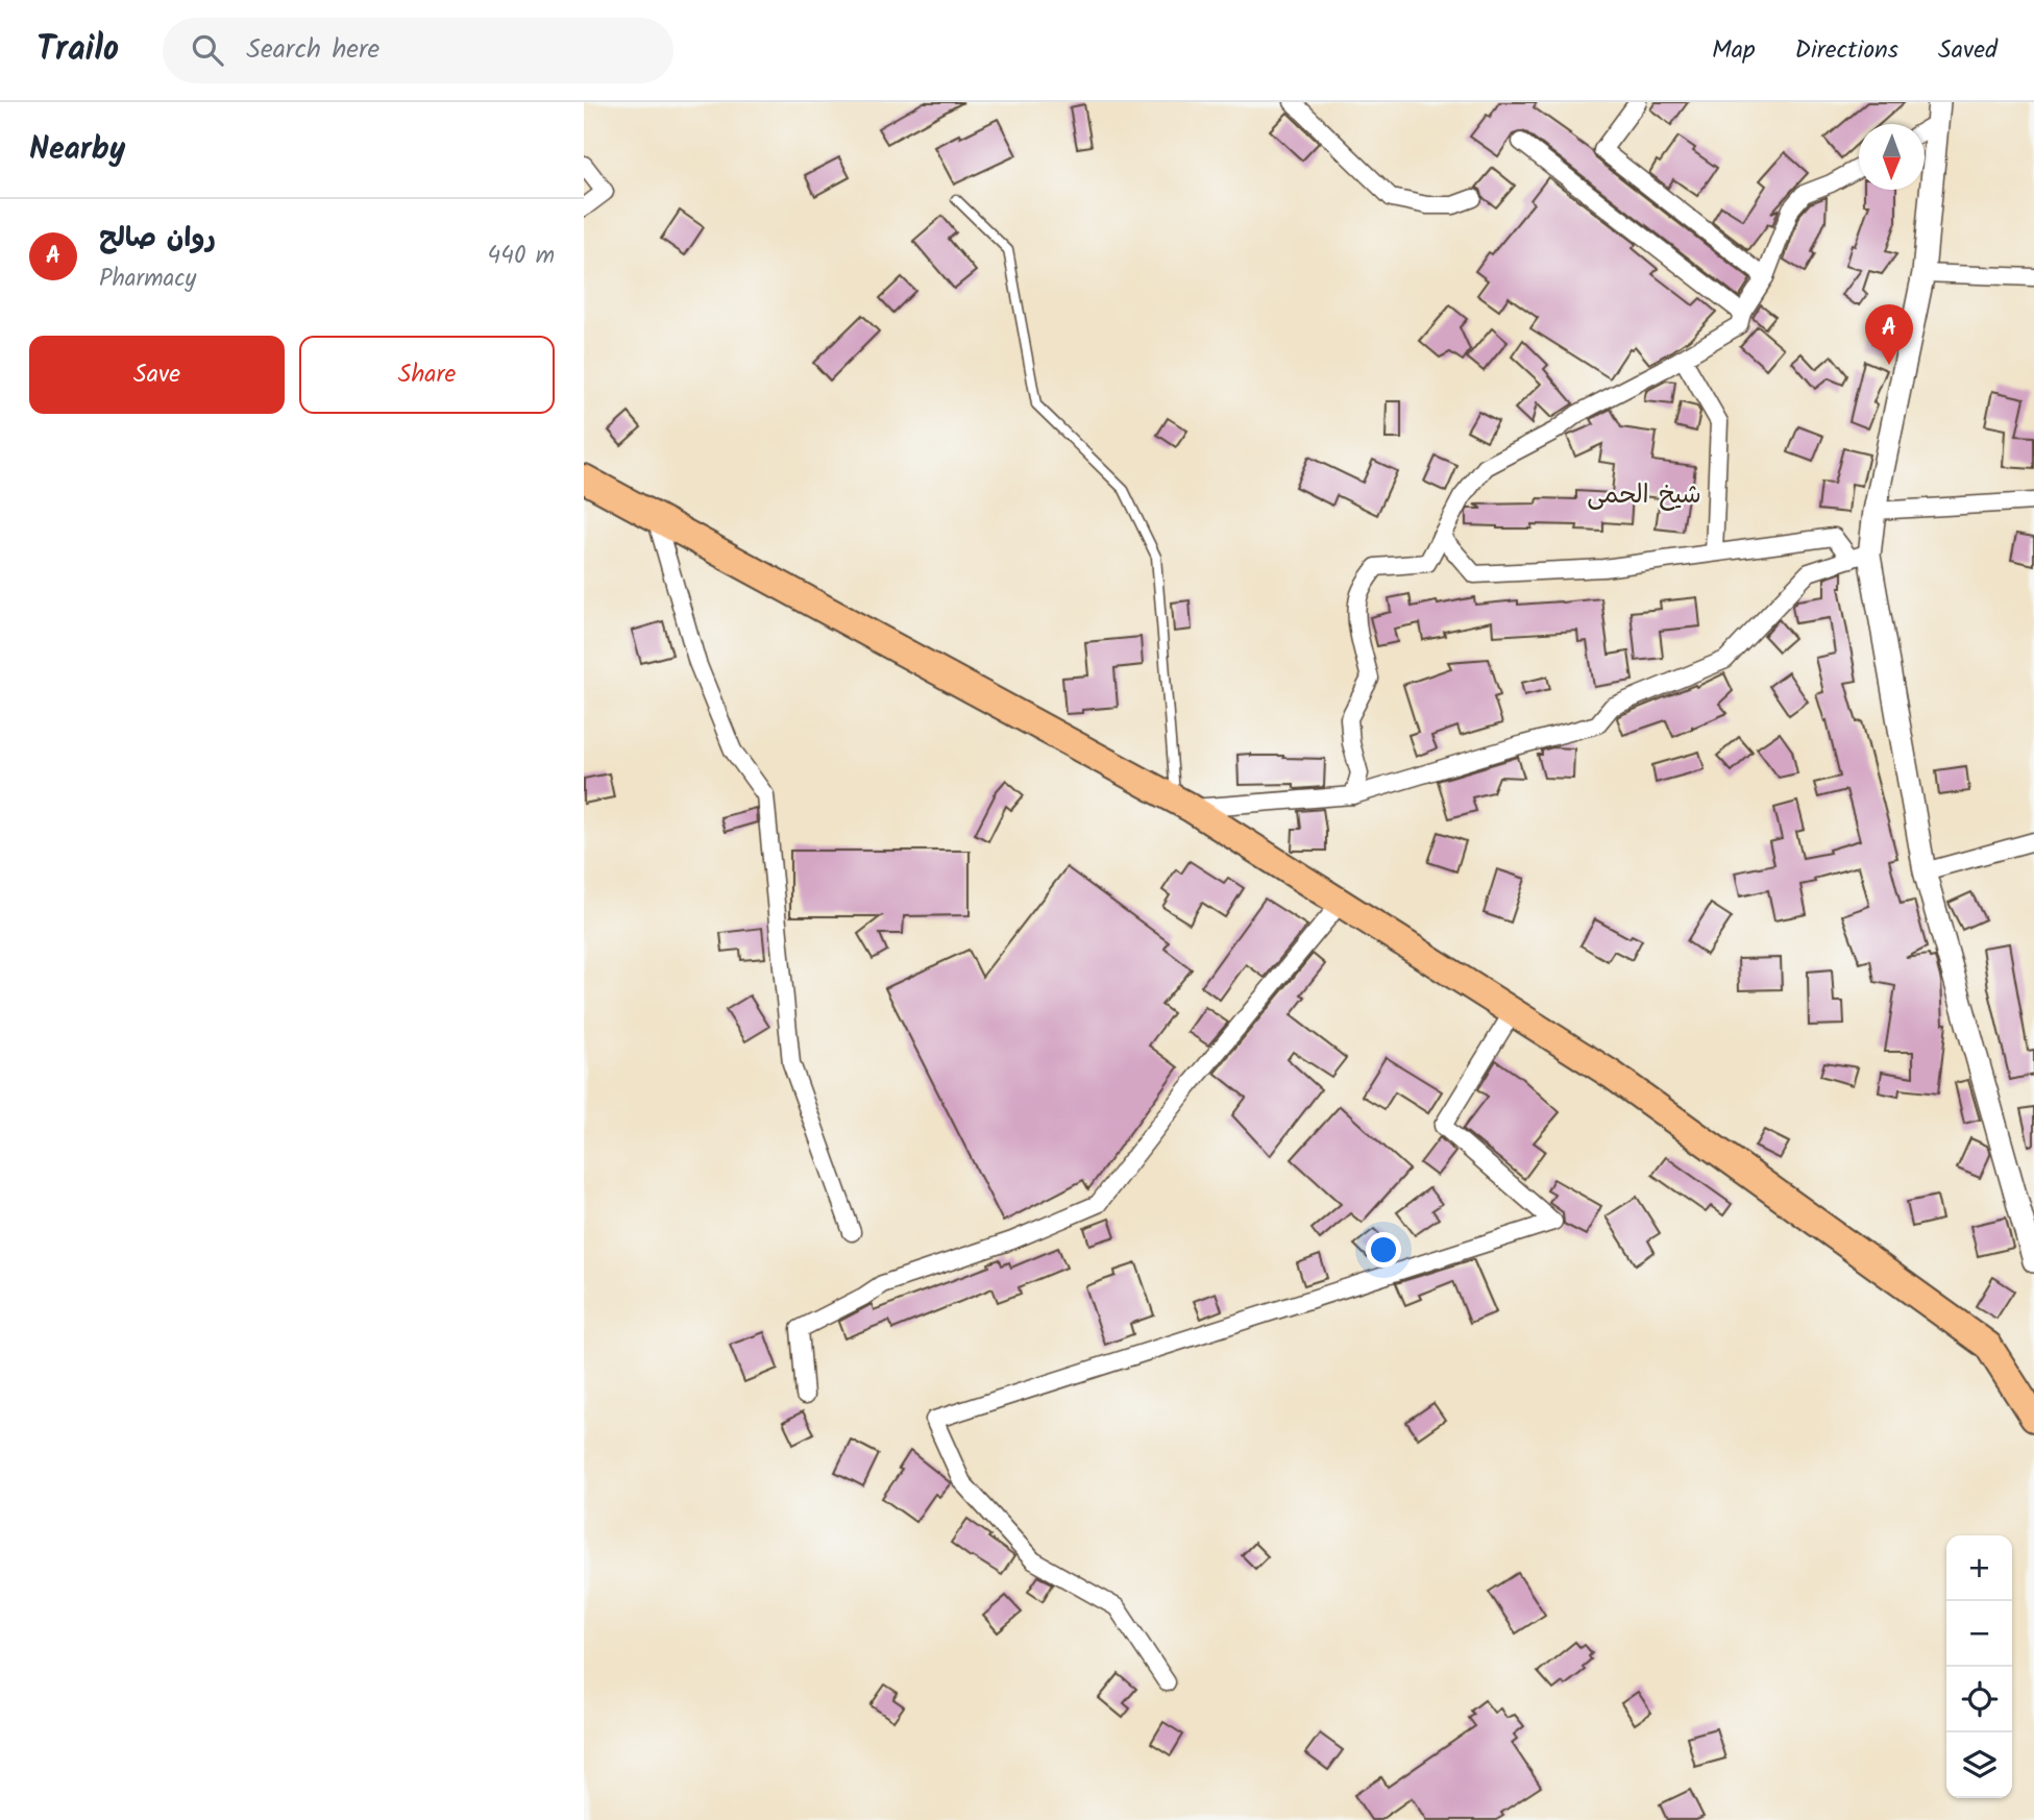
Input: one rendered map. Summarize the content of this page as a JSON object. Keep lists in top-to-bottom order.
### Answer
{
  "districts": ["شيخ الحمى"],
  "north": "bottom",
  "page": {
    "header": "Trailo",
    "search": "Search here",
    "nav": ["Map", "Directions", "Saved"],
    "heading": "Nearby",
    "list": [
      {
        "mark": "A",
        "name": "روان صالح",
        "note": "Pharmacy",
        "value": "440 m"
      }
    ],
    "pins": "A",
    "buttons": ["Save", "Share"],
    "map_buttons": ["+", "−"]
  }
}
